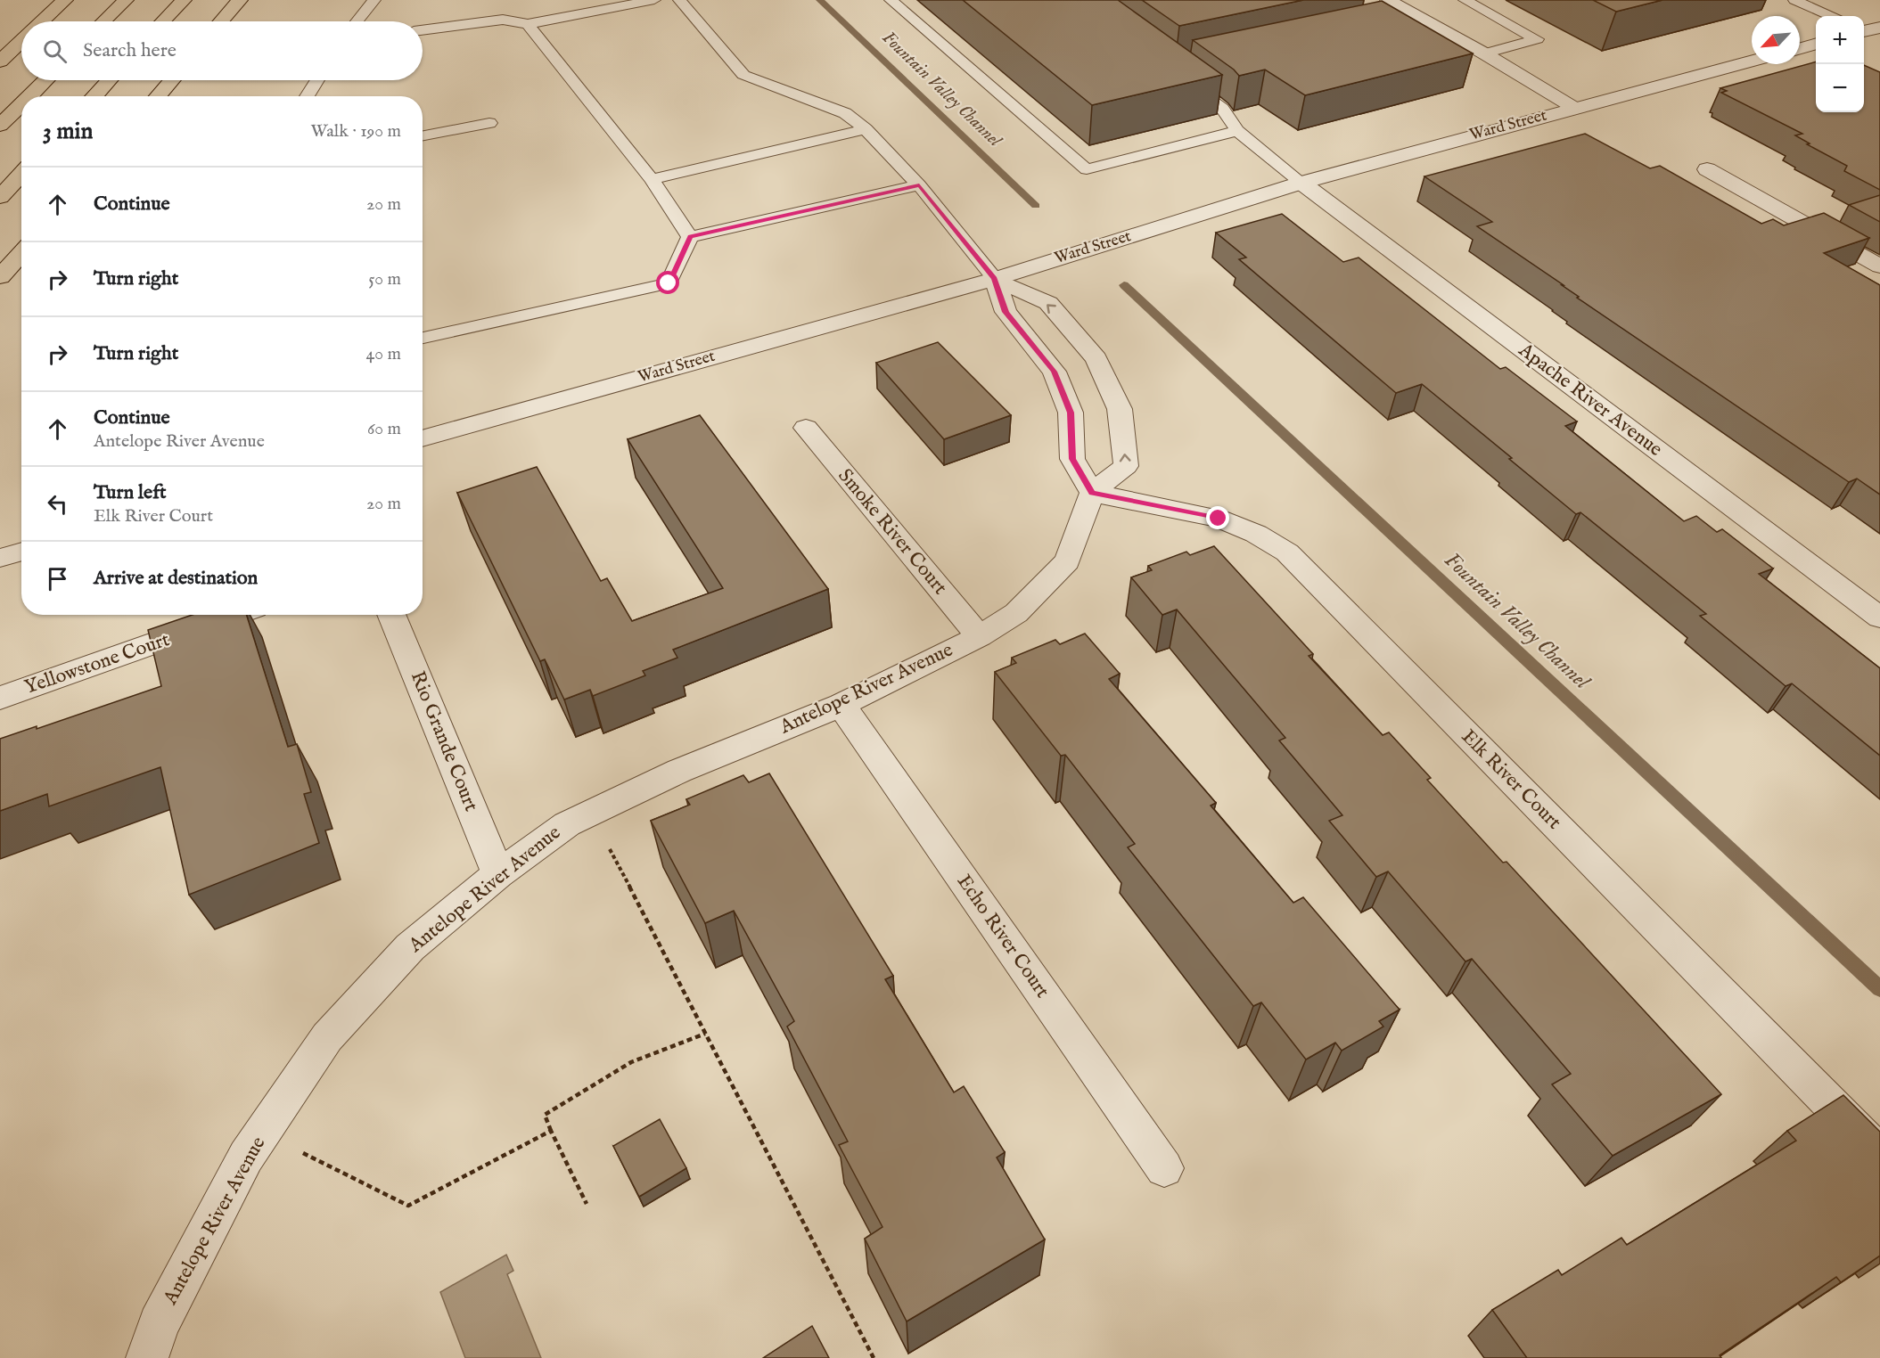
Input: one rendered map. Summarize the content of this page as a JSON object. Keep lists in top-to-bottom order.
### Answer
{
  "streets": {
    "street": [
      "Ward Street",
      "Apache River Avenue",
      "Smoke River Court",
      "Yellowstone Court",
      "Antelope River Avenue",
      "Rio Grande Court",
      "Elk River Court",
      "Echo River Court"
    ]
  },
  "crossings": [
    ["Ward Street", "Apache River Avenue"],
    ["Smoke River Court", "Antelope River Avenue"],
    ["Antelope River Avenue", "Rio Grande Court"],
    ["Antelope River Avenue", "Elk River Court"],
    ["Antelope River Avenue", "Echo River Court"]
  ],
  "water": ["Fountain Valley Channel"],
  "north": "bottom left",
  "page": {
    "map_buttons": ["+", "−"],
    "search": "Search here",
    "heading": ["3 min", "Walk · 190 m"],
    "list": [
      ["Continue", "20 m"],
      ["Turn right", "50 m"],
      ["Turn right", "40 m"],
      ["Continue", "Antelope River Avenue", "60 m"],
      ["Turn left", "Elk River Court", "20 m"],
      "Arrive at destination"
    ]
  }
}
